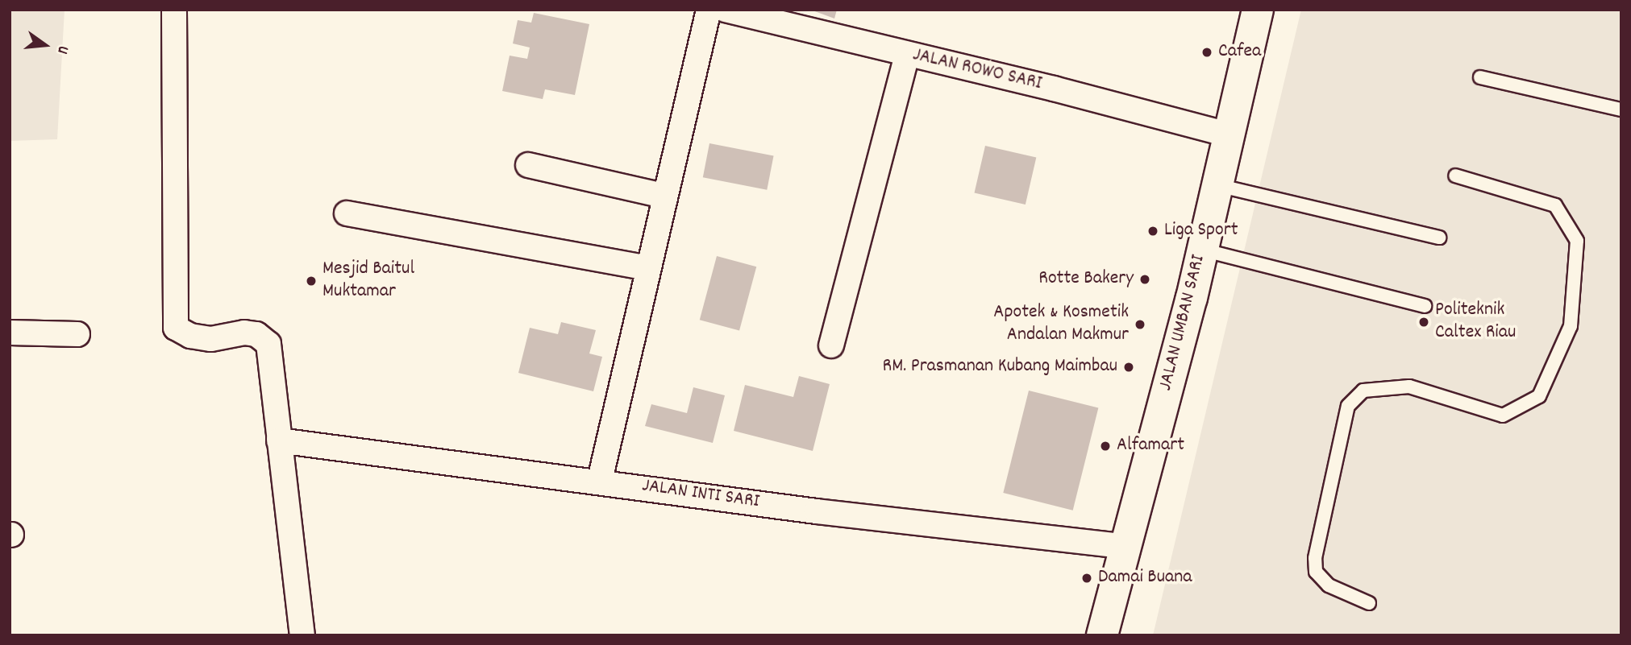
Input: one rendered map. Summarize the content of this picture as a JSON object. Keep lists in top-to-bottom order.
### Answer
{
  "streets": {
    "main road": ["JALAN UMBAN SARI"],
    "street": ["JALAN ROWO SARI", "JALAN INTI SARI"]
  },
  "crossings": [
    ["JALAN ROWO SARI", "JALAN UMBAN SARI"],
    ["JALAN UMBAN SARI", "JALAN INTI SARI"]
  ],
  "places": [
    "Cafea",
    "Liga Sport",
    "Rotte Bakery",
    "Mesjid Baitul Muktamar",
    "Politeknik Caltex Riau",
    "Apotek & Kosmetik Andalan Makmur",
    "RM. Prasmanan Kubang Maimbau",
    "Alfamart",
    "Damai Buana"
  ],
  "north": "right"
}
